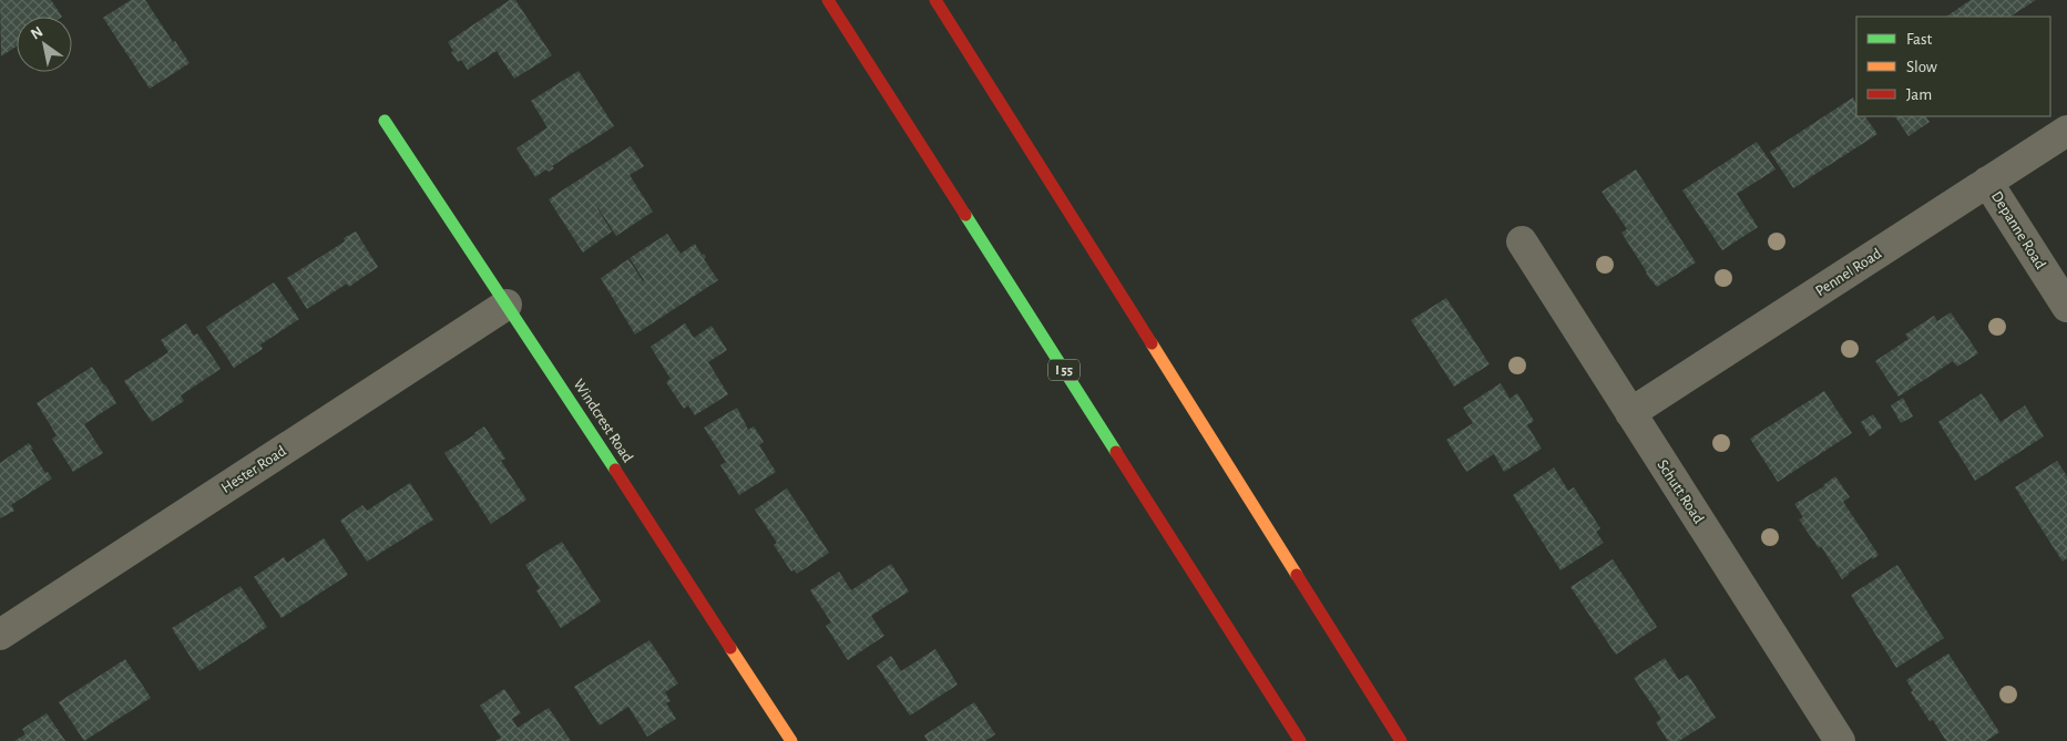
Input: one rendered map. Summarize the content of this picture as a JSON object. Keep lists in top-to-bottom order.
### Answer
{
  "streets": {
    "main road": ["I 55", "Windcrest Road"],
    "street": [
      "Depanne Road",
      "Pennel Road",
      "Hester Road",
      "Schutt Road"
    ]
  },
  "crossings": [
    ["Depanne Road", "Pennel Road"],
    ["Pennel Road", "Schutt Road"],
    ["Windcrest Road", "Hester Road"]
  ],
  "legend": ["Fast", "Slow", "Jam"],
  "north": "top left"
}
